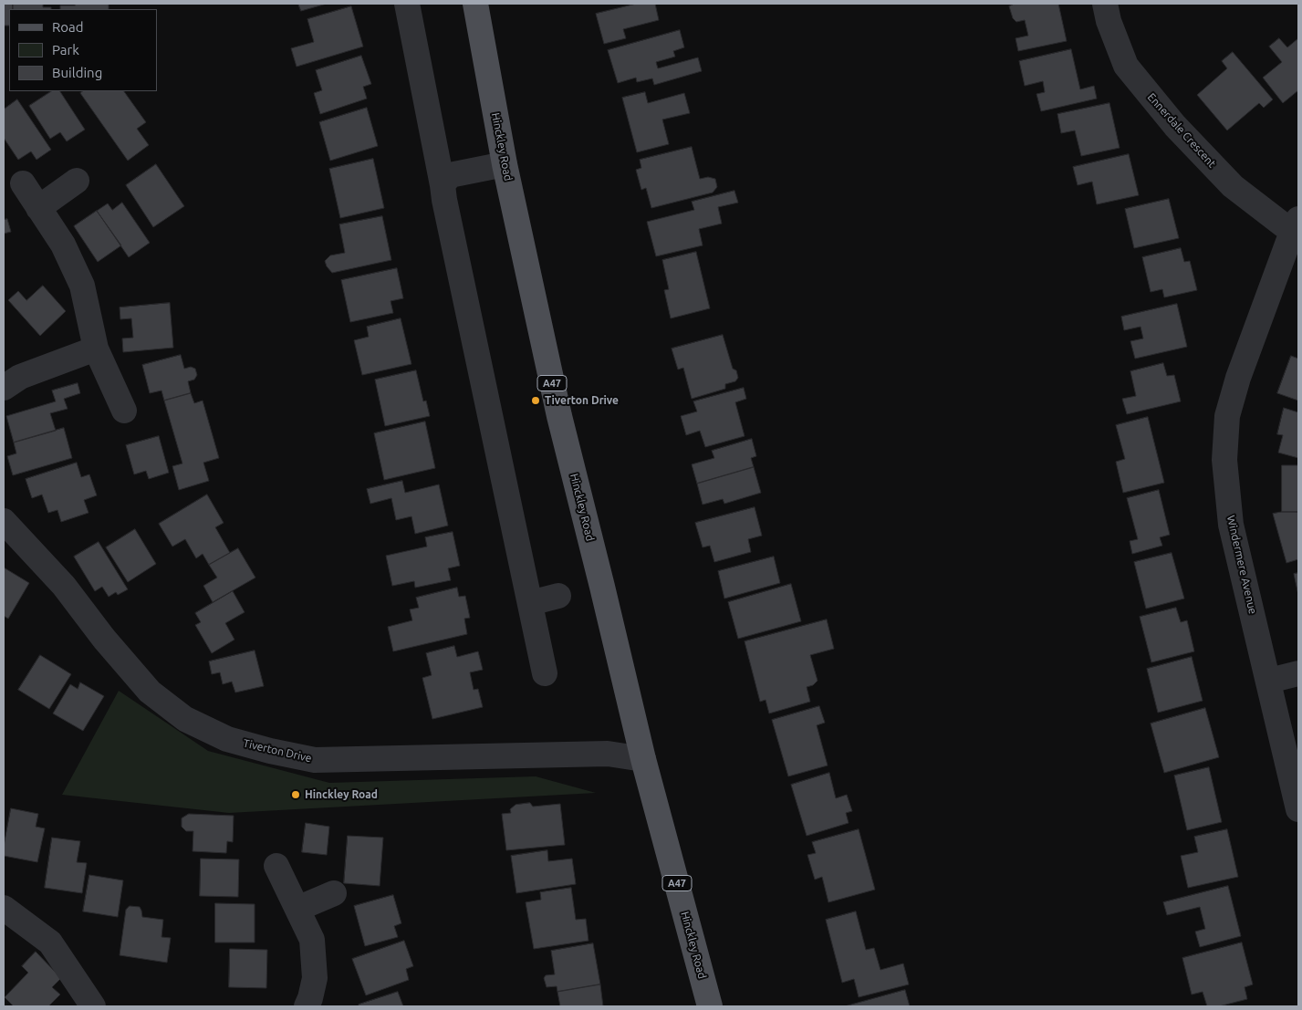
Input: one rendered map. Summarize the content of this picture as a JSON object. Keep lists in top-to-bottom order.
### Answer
{
  "streets": {
    "main road": ["Hinckley Road", "A47"],
    "street": ["Ennerdale Crescent", "Windermere Avenue", "Tiverton Drive"]
  },
  "crossings": [
    ["Ennerdale Crescent", "Windermere Avenue"],
    ["Hinckley Road", "Tiverton Drive"]
  ],
  "places": ["Tiverton Drive", "Hinckley Road"],
  "legend": ["Road", "Park", "Building"]
}
